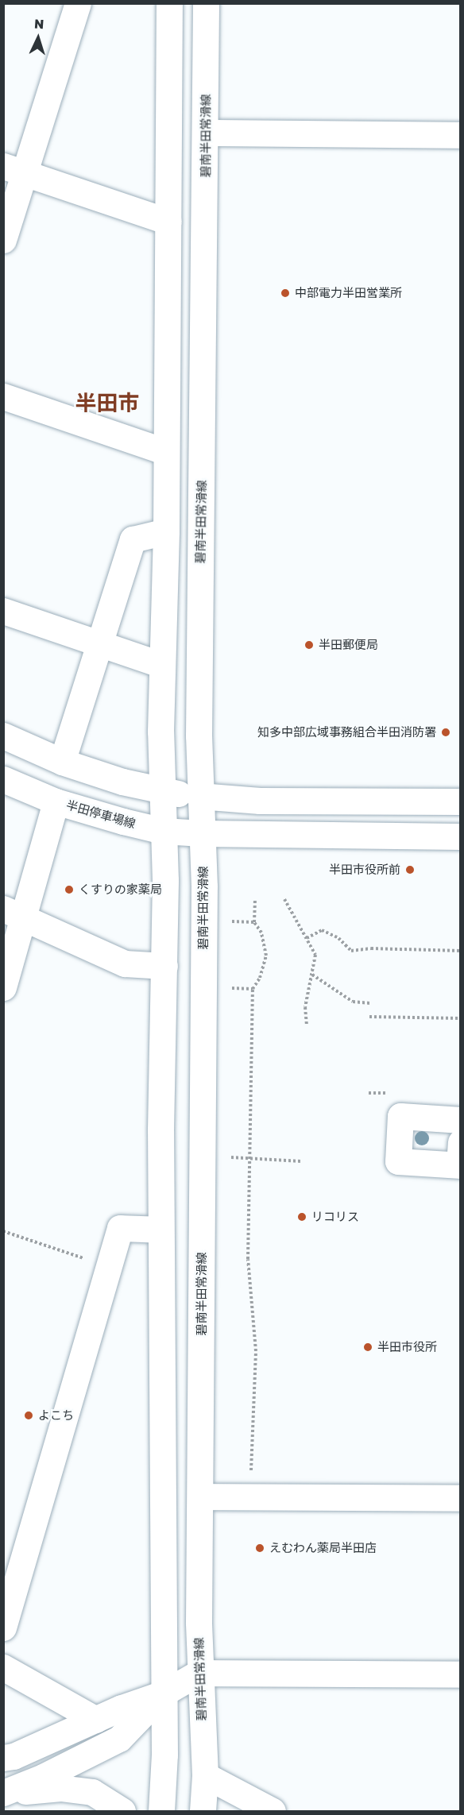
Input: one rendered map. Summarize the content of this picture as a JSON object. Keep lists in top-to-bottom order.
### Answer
{
  "streets": {
    "main road": ["碧南半田常滑線", "半田停車場線"]
  },
  "crossings": [
    ["碧南半田常滑線", "半田停車場線"]
  ],
  "districts": ["半田市"],
  "places": [
    "中部電力半田営業所",
    "半田郵便局",
    "知多中部広域事務組合半田消防署",
    "半田市役所前",
    "くすりの家薬局",
    "リコリス",
    "半田市役所",
    "よこち",
    "えむわん薬局半田店"
  ],
  "north": "top"
}
